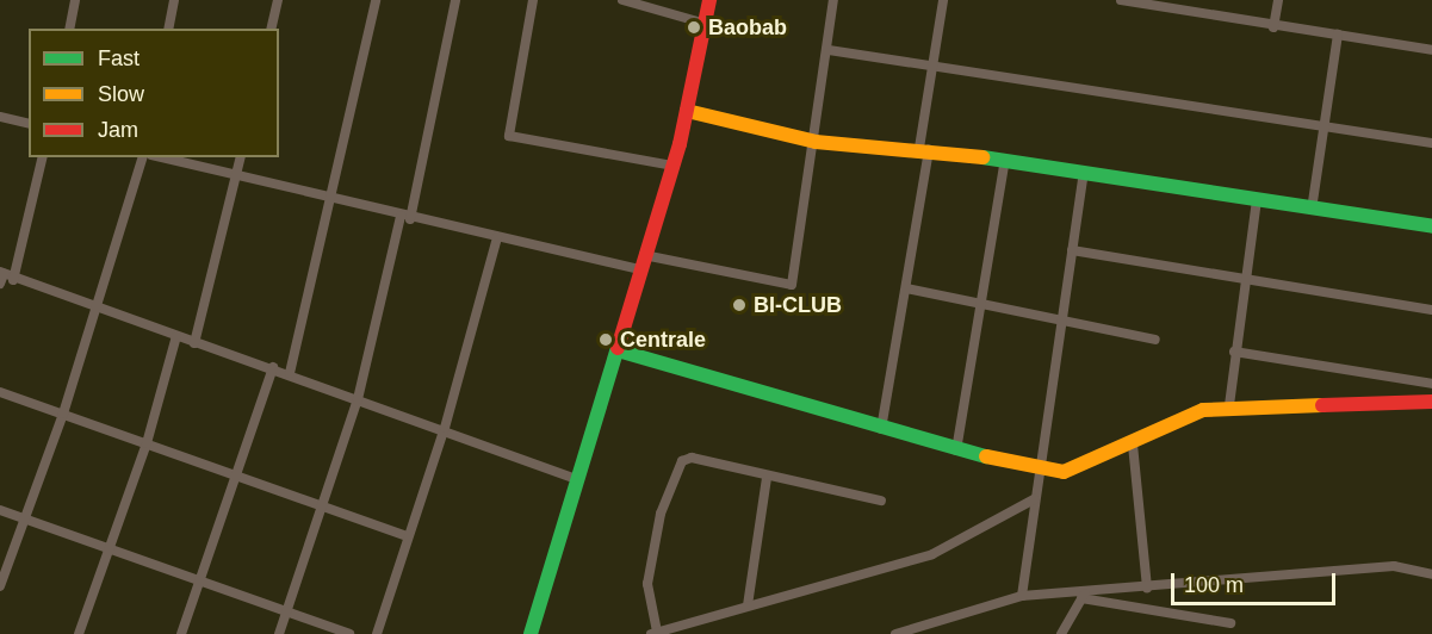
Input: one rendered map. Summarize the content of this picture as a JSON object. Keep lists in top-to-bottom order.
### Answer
{
  "places": ["Baobab", "BI-CLUB", "Centrale"],
  "legend": ["Fast", "Slow", "Jam"],
  "scale_bar": "100 m"
}
